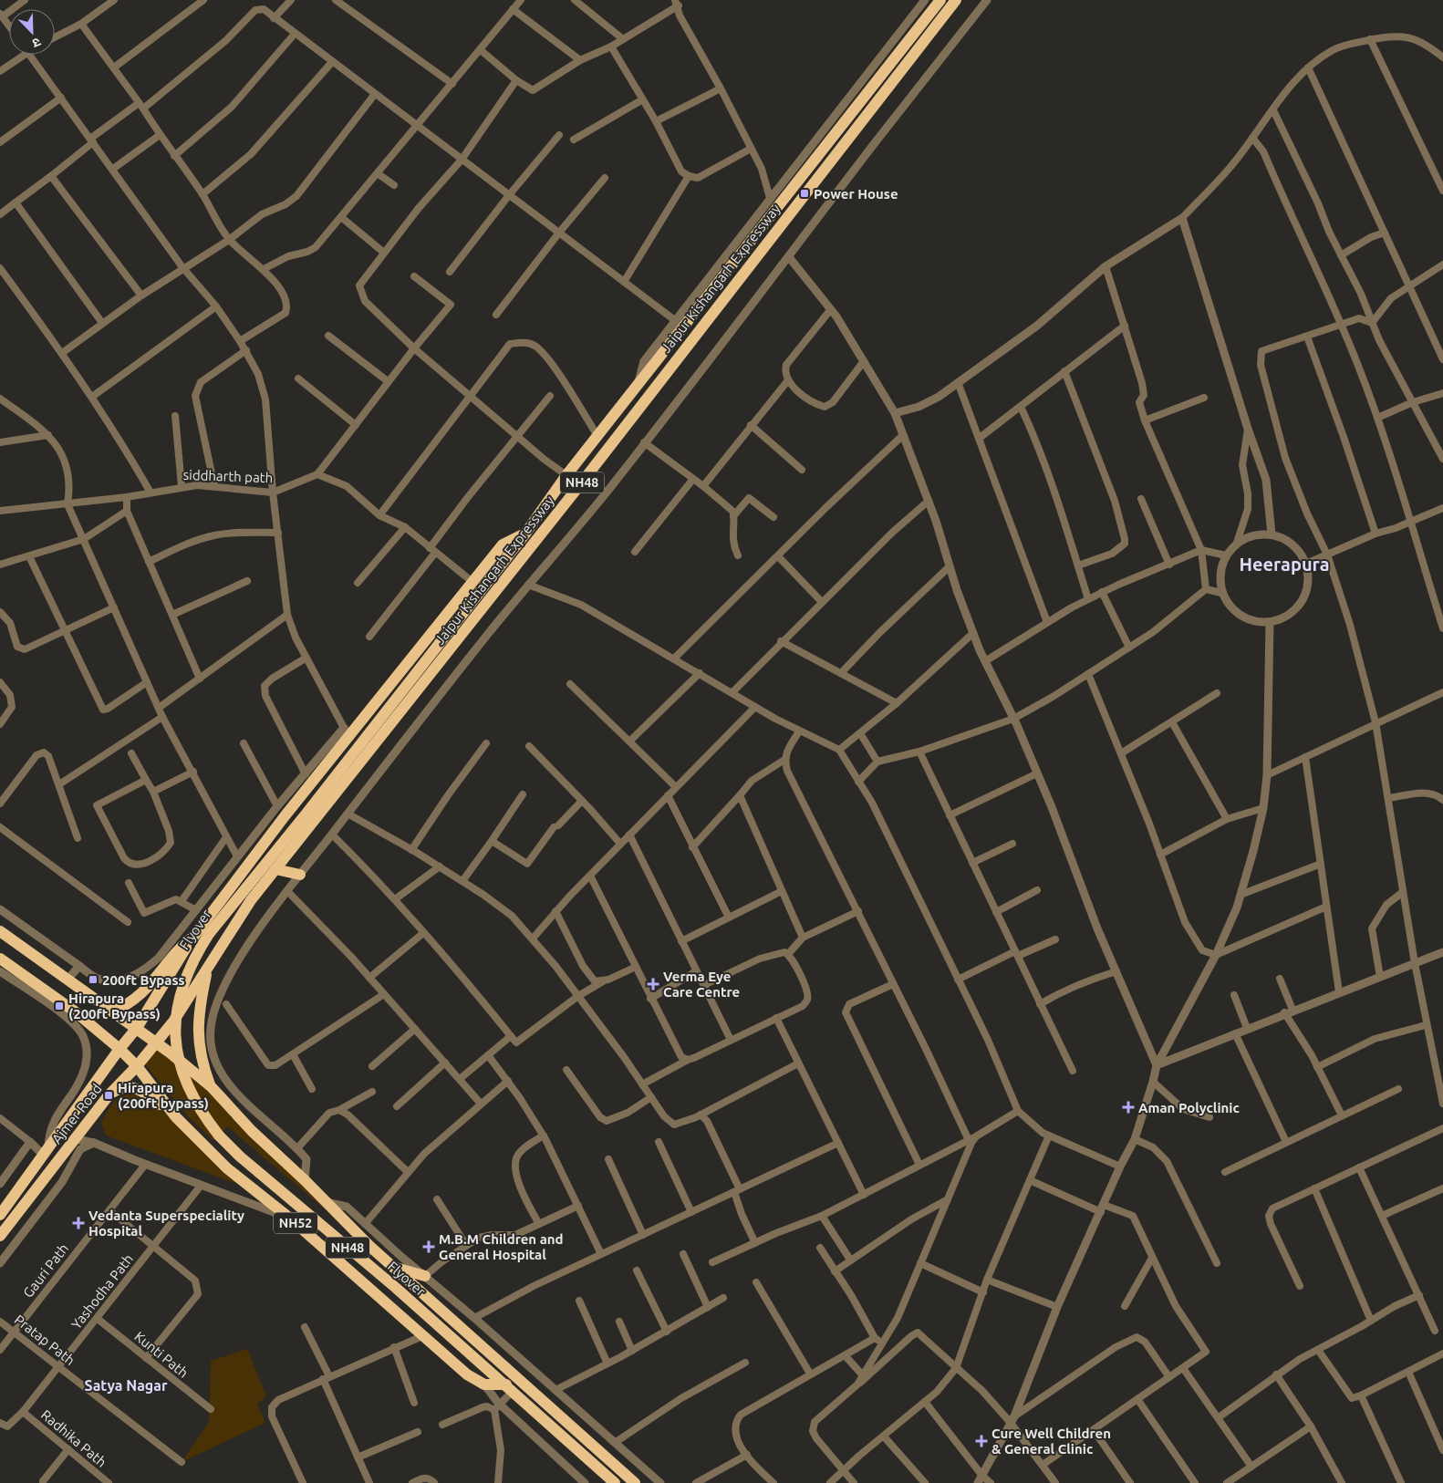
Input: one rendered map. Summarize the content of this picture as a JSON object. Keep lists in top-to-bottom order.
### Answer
{
  "streets": {
    "highway": [
      "Jaipur Kishangarh Expressway",
      "NH48",
      "Flyover",
      "Ajmer Road",
      "NH52"
    ],
    "street": [
      "siddharth path",
      "Gauri Path",
      "Yashodha Path",
      "Pratap Path",
      "Kunti Path",
      "Radhika Path"
    ]
  },
  "crossings": [
    ["Jaipur Kishangarh Expressway", "NH48"],
    ["Jaipur Kishangarh Expressway", "Flyover"],
    ["Jaipur Kishangarh Expressway", "Ajmer Road"],
    ["NH48", "Flyover"],
    ["NH48", "Ajmer Road"],
    ["Ajmer Road", "NH52"],
    ["Gauri Path", "Pratap Path"],
    ["Yashodha Path", "Pratap Path"],
    ["Yashodha Path", "Kunti Path"],
    ["Yashodha Path", "Radhika Path"]
  ],
  "districts": ["Heerapura", "Satya Nagar"],
  "places": {
    "transit": [
      "Power House",
      "200ft Bypass",
      "Hirapura (200ft Bypass)",
      "Hirapura (200ft bypass)"
    ],
    "health": [
      "Verma Eye Care Centre",
      "Aman Polyclinic",
      "Vedanta Superspeciality Hospital",
      "M.B.M Children and General Hospital",
      "Cure Well Children & General Clinic"
    ]
  },
  "north": "bottom right"
}
